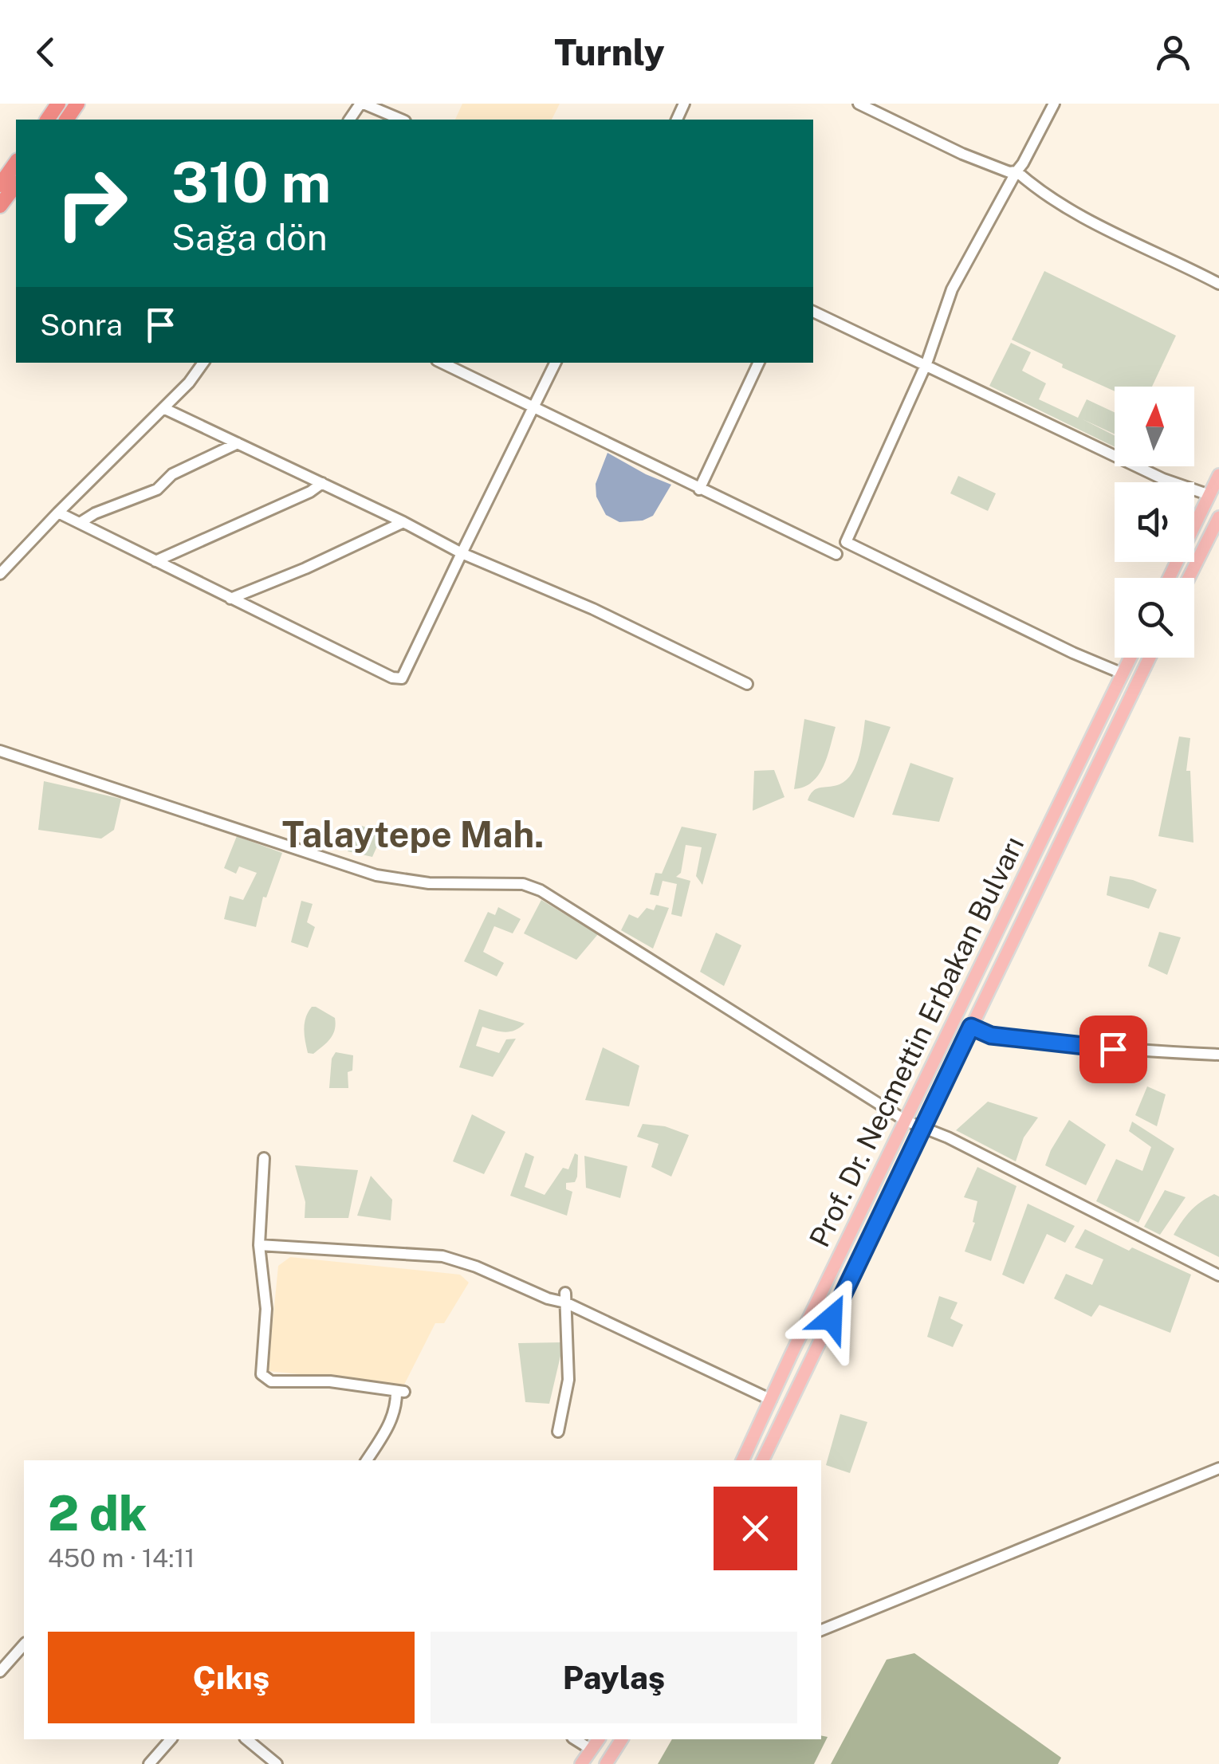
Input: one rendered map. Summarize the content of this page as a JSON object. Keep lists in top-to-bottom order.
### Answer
{
  "streets": {
    "main road": ["Prof. Dr. Necmettin Erbakan Bulvarı"]
  },
  "districts": ["Talaytepe Mah."],
  "north": "top",
  "page": {
    "header": "Turnly",
    "turn": ["310 m", "Sağa dön"],
    "then": "Sonra",
    "heading": ["2 dk", "450 m · 14:11"],
    "buttons": ["Çıkış", "Paylaş"]
  }
}
